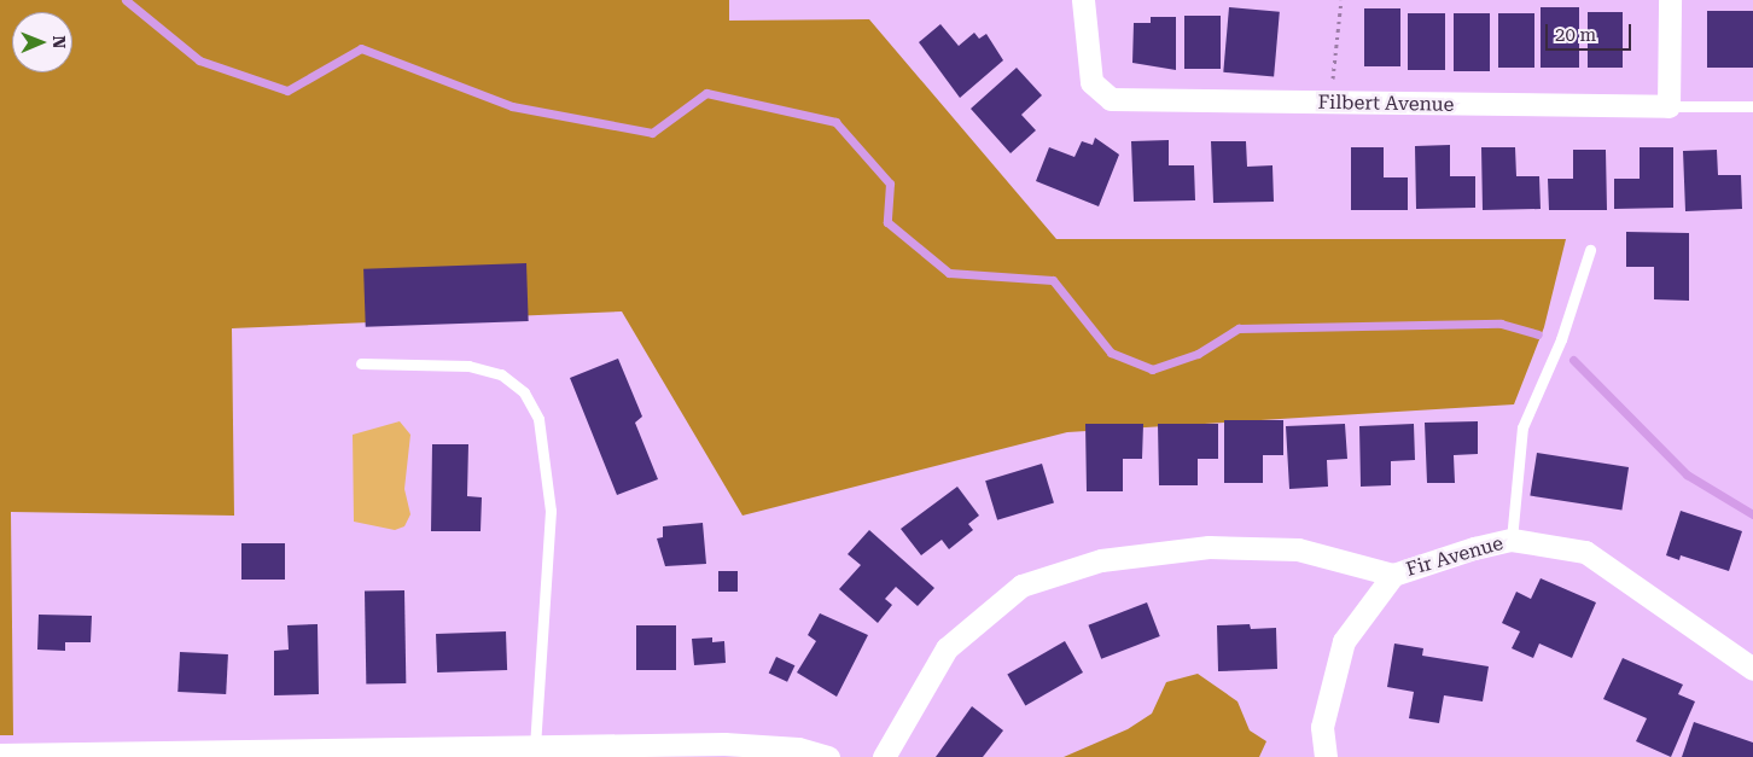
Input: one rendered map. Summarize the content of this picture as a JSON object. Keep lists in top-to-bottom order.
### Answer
{
  "streets": {
    "street": ["Filbert Avenue", "Fir Avenue"]
  },
  "scale_bar": "20 m",
  "north": "right"
}
